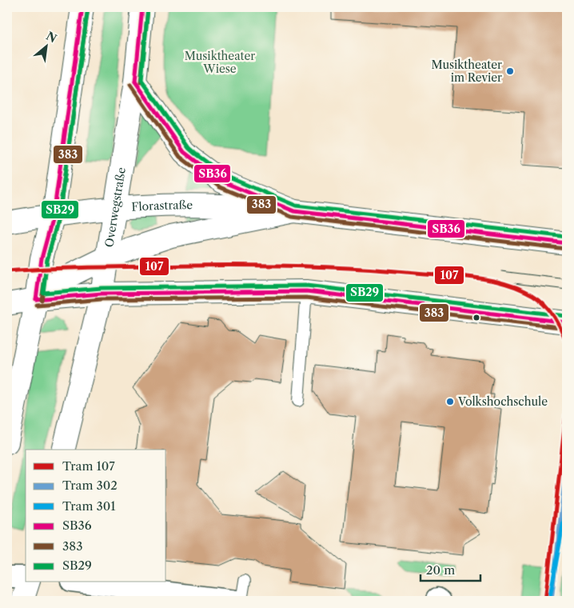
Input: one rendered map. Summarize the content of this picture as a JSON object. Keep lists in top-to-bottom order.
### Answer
{
  "streets": {
    "main road": ["Florastraße", "Overwegstraße"]
  },
  "crossings": [
    ["Florastraße", "Overwegstraße"]
  ],
  "parks": ["Musiktheater Wiese"],
  "places": ["Musiktheater im Revier", "Volkshochschule"],
  "lines": [
    "transit line SB36",
    "transit line 383",
    "transit line SB29",
    "tram line 107",
    "tram line 302",
    "tram line 301"
  ],
  "legend": [
    "Tram 107",
    "Tram 302",
    "Tram 301",
    "SB36",
    "383",
    "SB29"
  ],
  "scale_bar": "20 m",
  "north": "top right"
}
